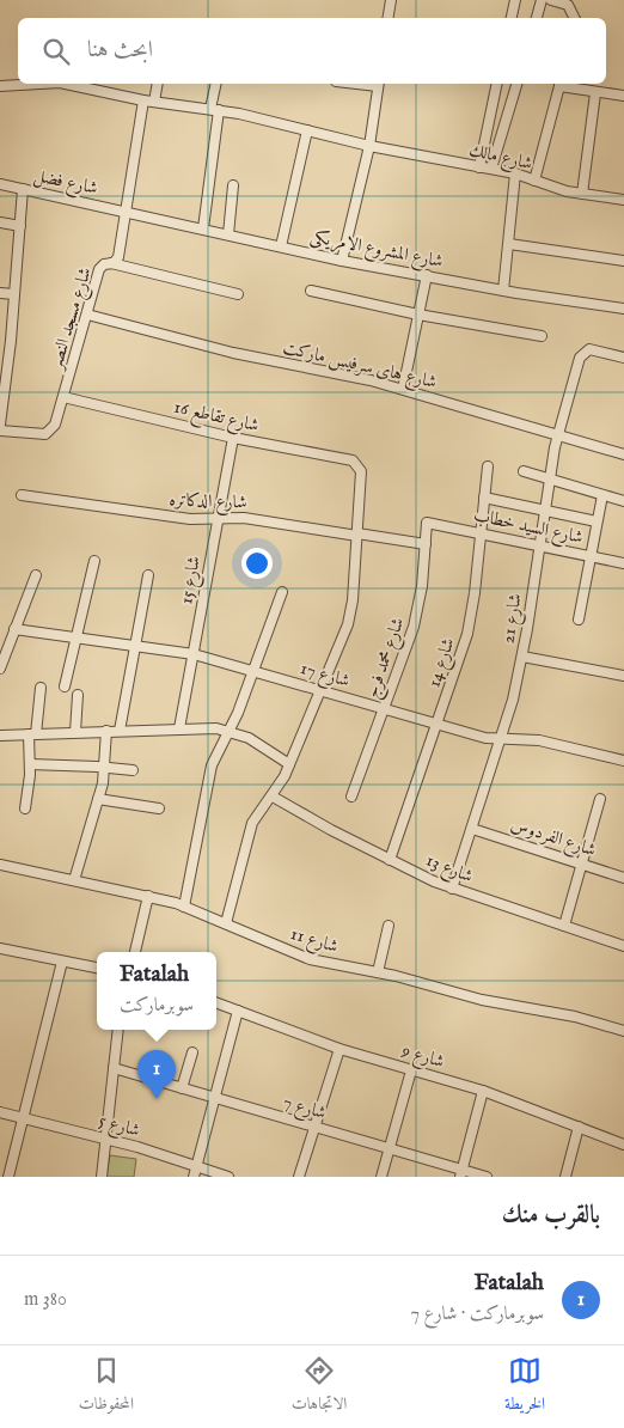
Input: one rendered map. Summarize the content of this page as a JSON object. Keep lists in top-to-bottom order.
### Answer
{
  "streets": {
    "street": [
      "شارع مالك",
      "شارع فضل",
      "شارع المشروع الامريكى",
      "شارع مسجد النصر",
      "شارع هاى سرفيس ماركت",
      "شارع تقاطع 16",
      "شارع الدكاتره",
      "شارع السيد خطاب",
      "شارع 15",
      "شارع 21",
      "شارع محمد فرج",
      "شارع 14",
      "شارع 17",
      "شارع الفردوس",
      "شارع 13",
      "شارع 11",
      "شارع 9",
      "شارع 7",
      "شارع 5"
    ]
  },
  "crossings": [
    ["شارع مالك", "شارع مسجد النصر"],
    ["شارع فضل", "شارع المشروع الامريكى"],
    ["شارع فضل", "شارع مسجد النصر"],
    ["شارع المشروع الامريكى", "شارع مسجد النصر"],
    ["شارع مسجد النصر", "شارع هاى سرفيس ماركت"],
    ["شارع مسجد النصر", "شارع تقاطع 16"],
    ["شارع هاى سرفيس ماركت", "شارع 21"],
    ["شارع تقاطع 16", "شارع الدكاتره"],
    ["شارع تقاطع 16", "شارع 15"],
    ["شارع الدكاتره", "شارع 15"],
    ["شارع الدكاتره", "شارع محمد فرج"],
    ["شارع السيد خطاب", "شارع 21"],
    ["شارع السيد خطاب", "شارع محمد فرج"],
    ["شارع السيد خطاب", "شارع 14"],
    ["شارع 15", "شارع 17"],
    ["شارع 21", "شارع 17"],
    ["شارع 21", "شارع الفردوس"],
    ["شارع 21", "شارع 13"],
    ["شارع محمد فرج", "شارع 17"],
    ["شارع 14", "شارع 17"],
    ["شارع 14", "شارع 13"]
  ],
  "page": {
    "search": "ابحث هنا",
    "popup": ["Fatalah", "سوبرماركت"],
    "pins": "1",
    "heading": "بالقرب منك",
    "list": [
      {
        "mark": "1",
        "name": "Fatalah",
        "note": "سوبرماركت · شارع 7",
        "value": "380 m"
      }
    ],
    "nav": ["الخريطة", "الاتجاهات", "المحفوظات"]
  }
}
